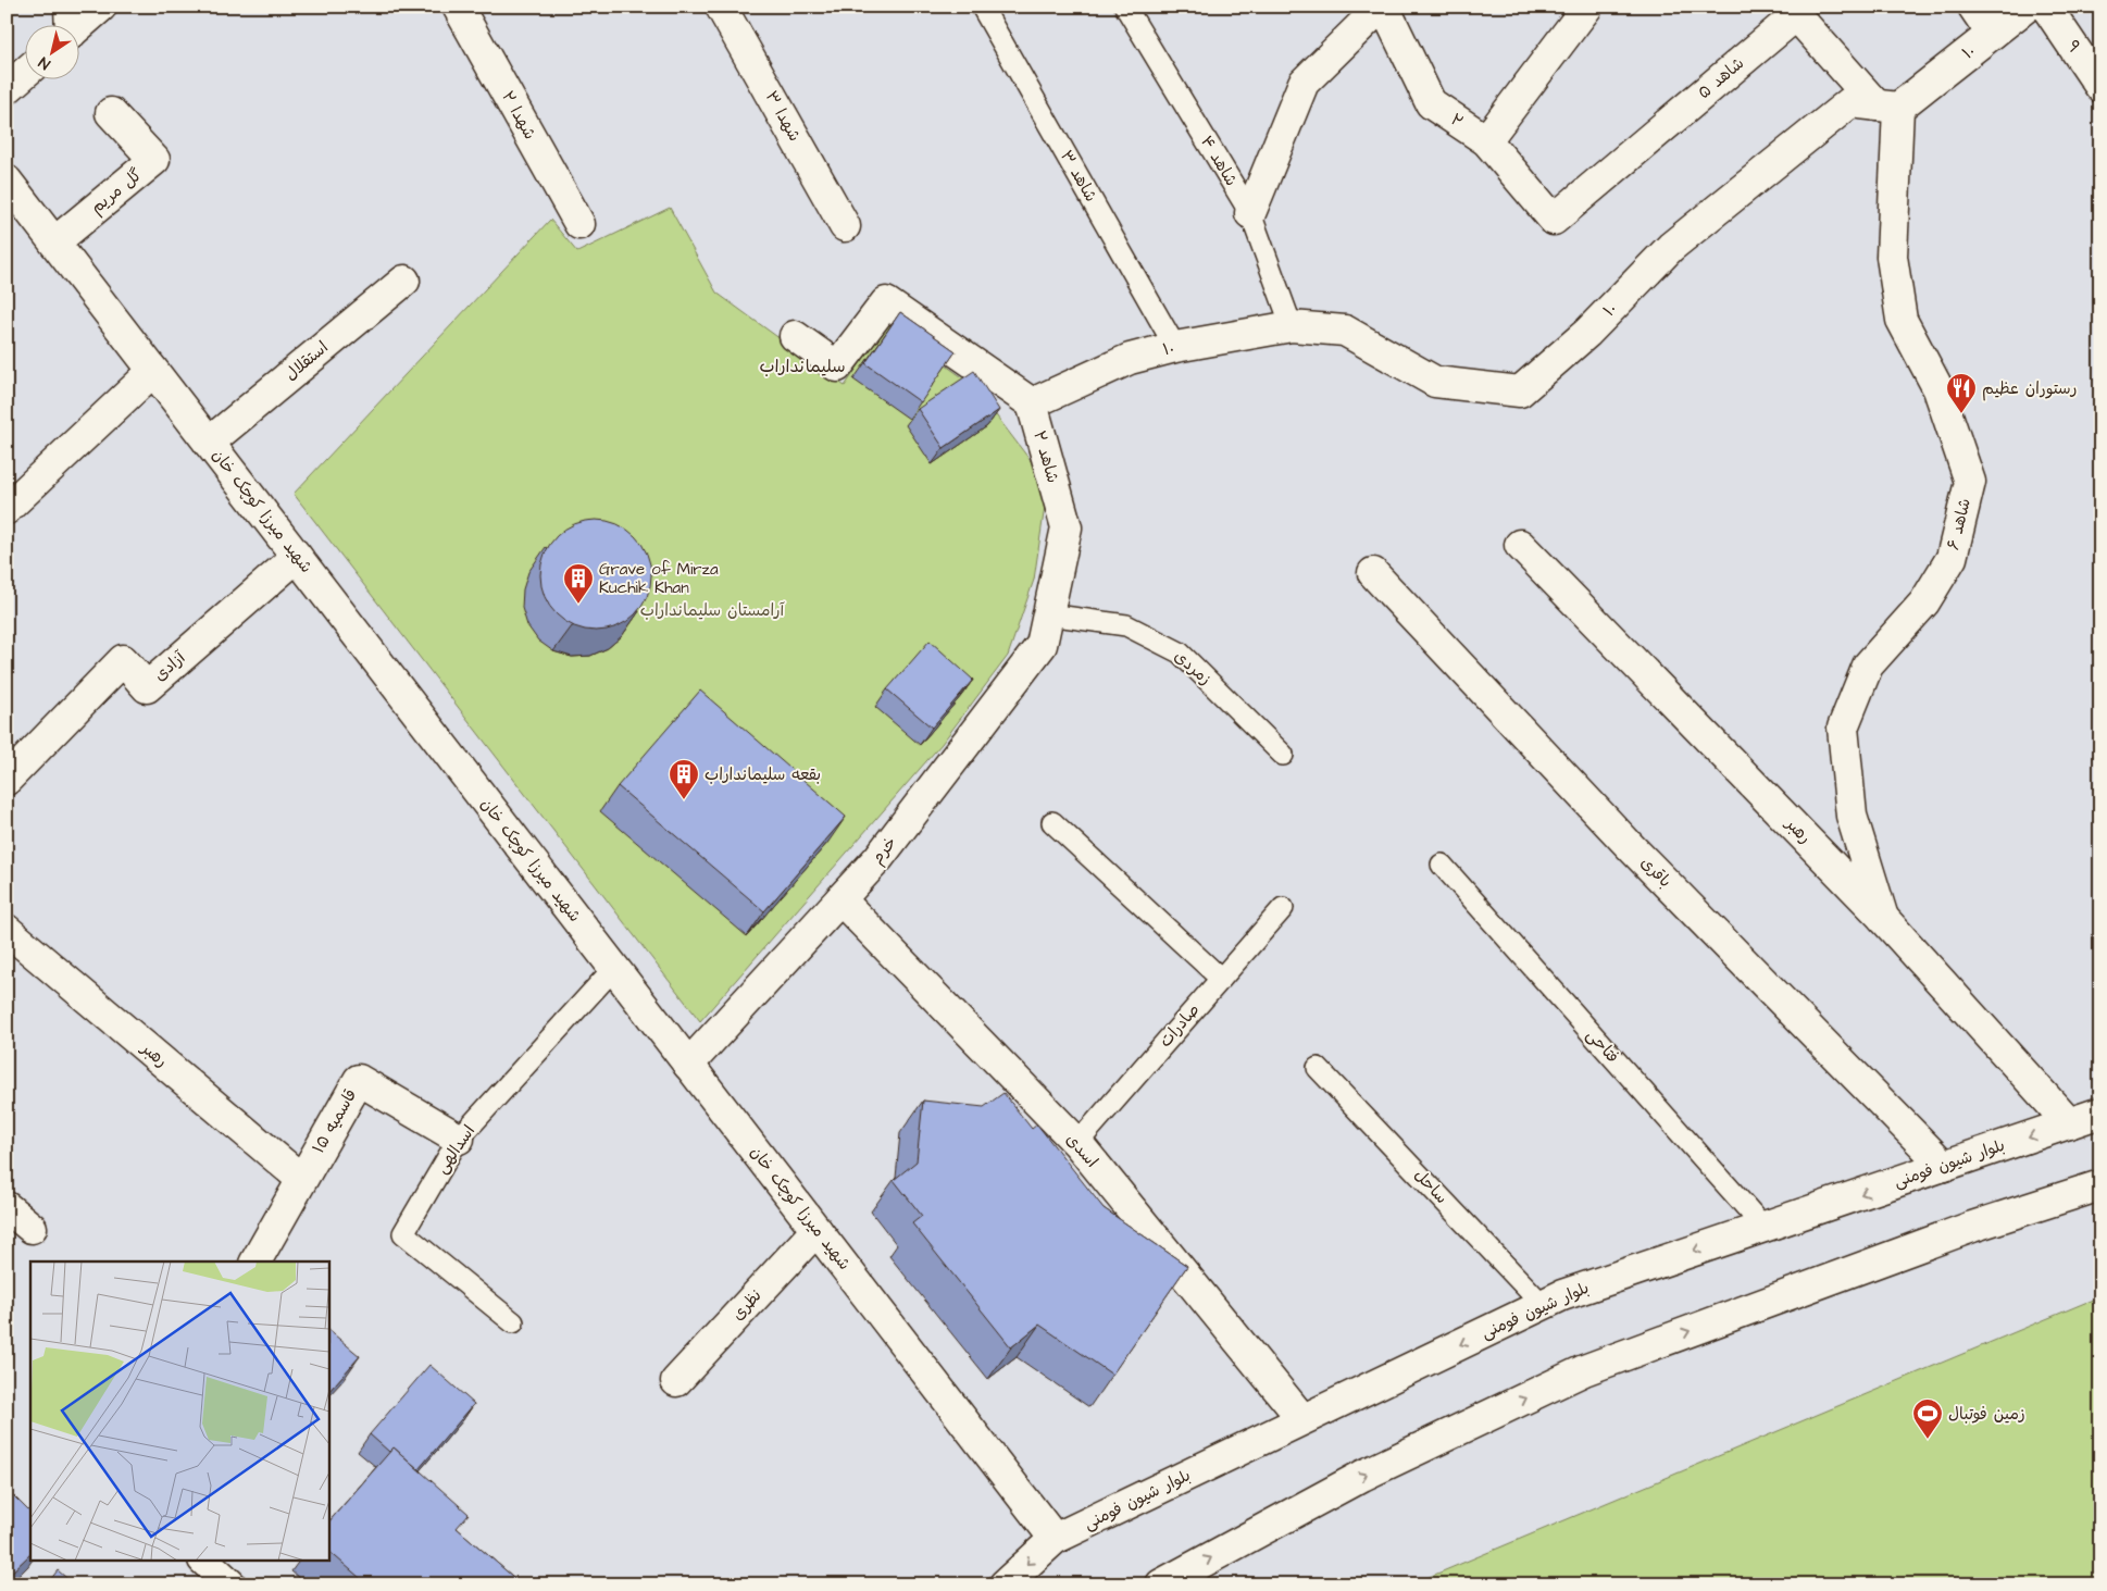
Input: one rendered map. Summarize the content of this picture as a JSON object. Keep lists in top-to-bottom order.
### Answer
{
  "streets": {
    "street": [
      "۹",
      "۱۰",
      "شاهد ۵",
      "شهدا ۲",
      "شهدا ۳",
      "۲",
      "گل مریم",
      "استقلال",
      "شاهد ۲",
      "شهید میرزا کوچک خان",
      "شاهد ۶",
      "آزادی",
      "رهبر",
      "خرم",
      "باقری",
      "قاسمیه ۱۵",
      "اسدی",
      "بلوار شیون فومنی",
      "نظری"
    ],
    "lane": [
      "شاهد ۴",
      "شاهد ۳",
      "زمردی",
      "صادرات",
      "فتاحی",
      "اسدالهی",
      "ساحل"
    ]
  },
  "crossings": [
    ["۱۰", "شاهد ۵"],
    ["۱۰", "شاهد ۴"],
    ["۱۰", "شاهد ۳"],
    ["۱۰", "شاهد ۲"],
    ["۱۰", "شاهد ۶"],
    ["شاهد ۵", "۲"],
    ["شاهد ۵", "شاهد ۶"],
    ["گل مریم", "شهید میرزا کوچک خان"],
    ["استقلال", "شهید میرزا کوچک خان"],
    ["شاهد ۲", "زمردی"],
    ["شاهد ۲", "خرم"],
    ["شهید میرزا کوچک خان", "آزادی"],
    ["شهید میرزا کوچک خان", "خرم"],
    ["شهید میرزا کوچک خان", "اسدالهی"],
    ["شهید میرزا کوچک خان", "بلوار شیون فومنی"],
    ["شهید میرزا کوچک خان", "نظری"],
    ["شاهد ۶", "رهبر"],
    ["زمردی", "خرم"],
    ["رهبر", "قاسمیه ۱۵"],
    ["رهبر", "بلوار شیون فومنی"],
    ["خرم", "اسدی"],
    ["باقری", "بلوار شیون فومنی"],
    ["صادرات", "اسدی"],
    ["فتاحی", "بلوار شیون فومنی"],
    ["قاسمیه ۱۵", "اسدالهی"],
    ["اسدی", "بلوار شیون فومنی"],
    ["بلوار شیون فومنی", "ساحل"]
  ],
  "districts": ["سلیمانداراب"],
  "parks": ["آرامستان سلیمانداراب"],
  "places": {
    "restaurant": ["رستوران عظیم"],
    "building": ["Grave of Mirza Kuchik Khan", "بقعه سلیمانداراب"],
    "sports": ["زمین فوتبال"]
  },
  "north": "bottom left"
}
